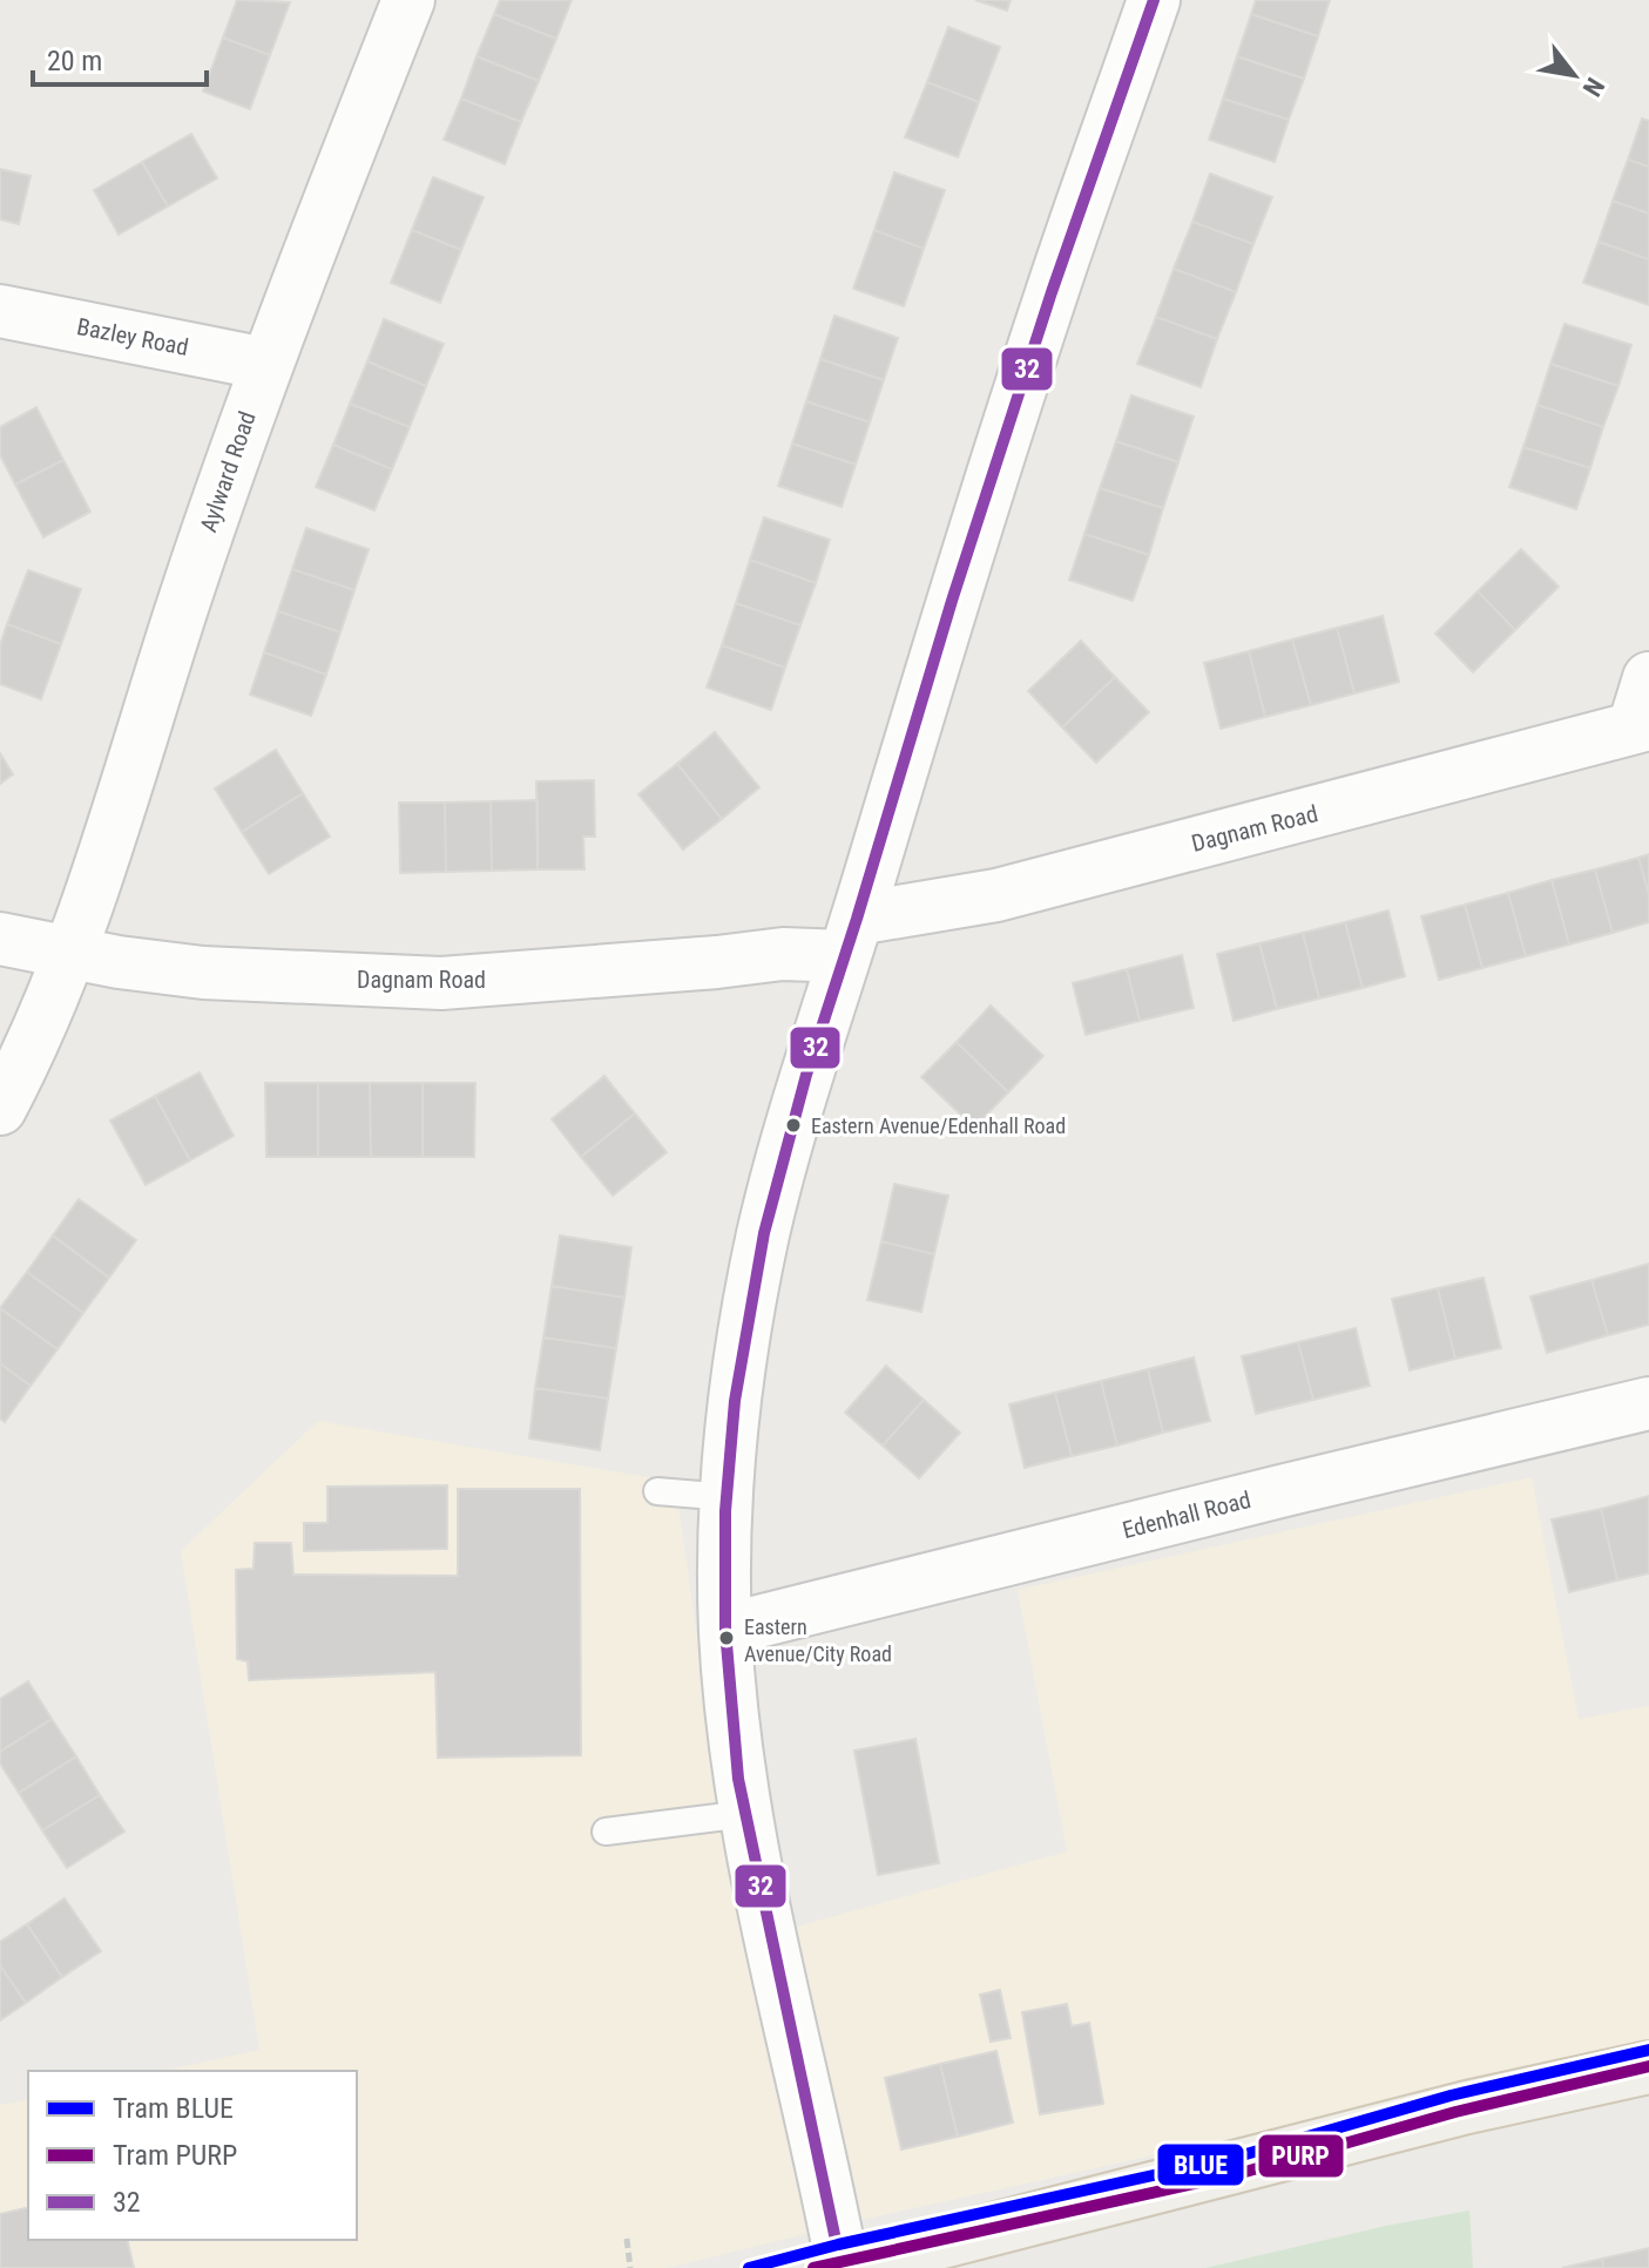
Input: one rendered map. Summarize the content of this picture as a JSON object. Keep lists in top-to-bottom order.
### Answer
{
  "streets": {
    "street": [
      "Bazley Road",
      "Aylward Road",
      "Dagnam Road",
      "Edenhall Road"
    ]
  },
  "crossings": [
    ["Bazley Road", "Aylward Road"],
    ["Aylward Road", "Dagnam Road"]
  ],
  "places": ["Eastern Avenue/Edenhall Road", "Eastern Avenue/City Road"],
  "lines": ["transit line 32", "tram line BLUE", "tram line PURP"],
  "legend": ["Tram BLUE", "Tram PURP", "32"],
  "scale_bar": "20 m",
  "north": "bottom right"
}
